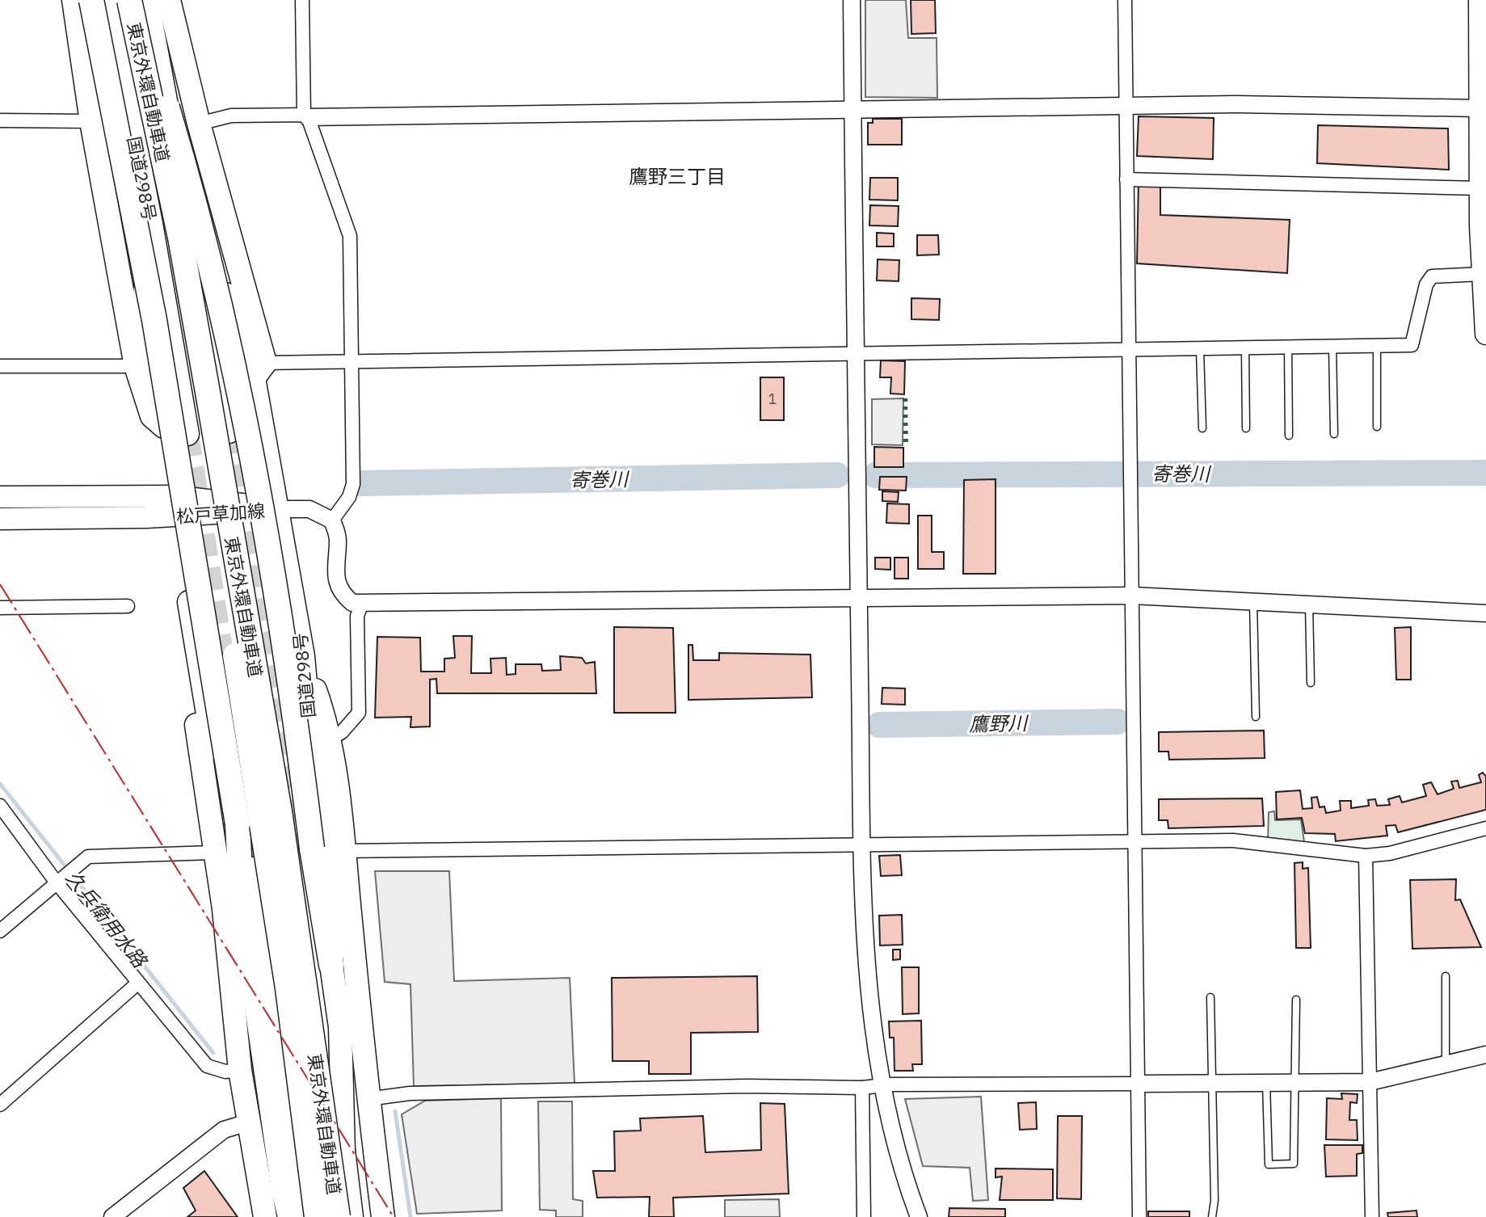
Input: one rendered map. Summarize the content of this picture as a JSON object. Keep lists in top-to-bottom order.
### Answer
{
  "streets": {
    "highway": ["東京外環自動車道", "国道298号"],
    "main road": ["松戸草加線"]
  },
  "crossings": [
    ["国道298号", "松戸草加線"]
  ],
  "districts": ["鷹野三丁目"],
  "water": ["寄巻川", "鷹野川", "久兵衛用水路"],
  "house_numbers": ["1"]
}
